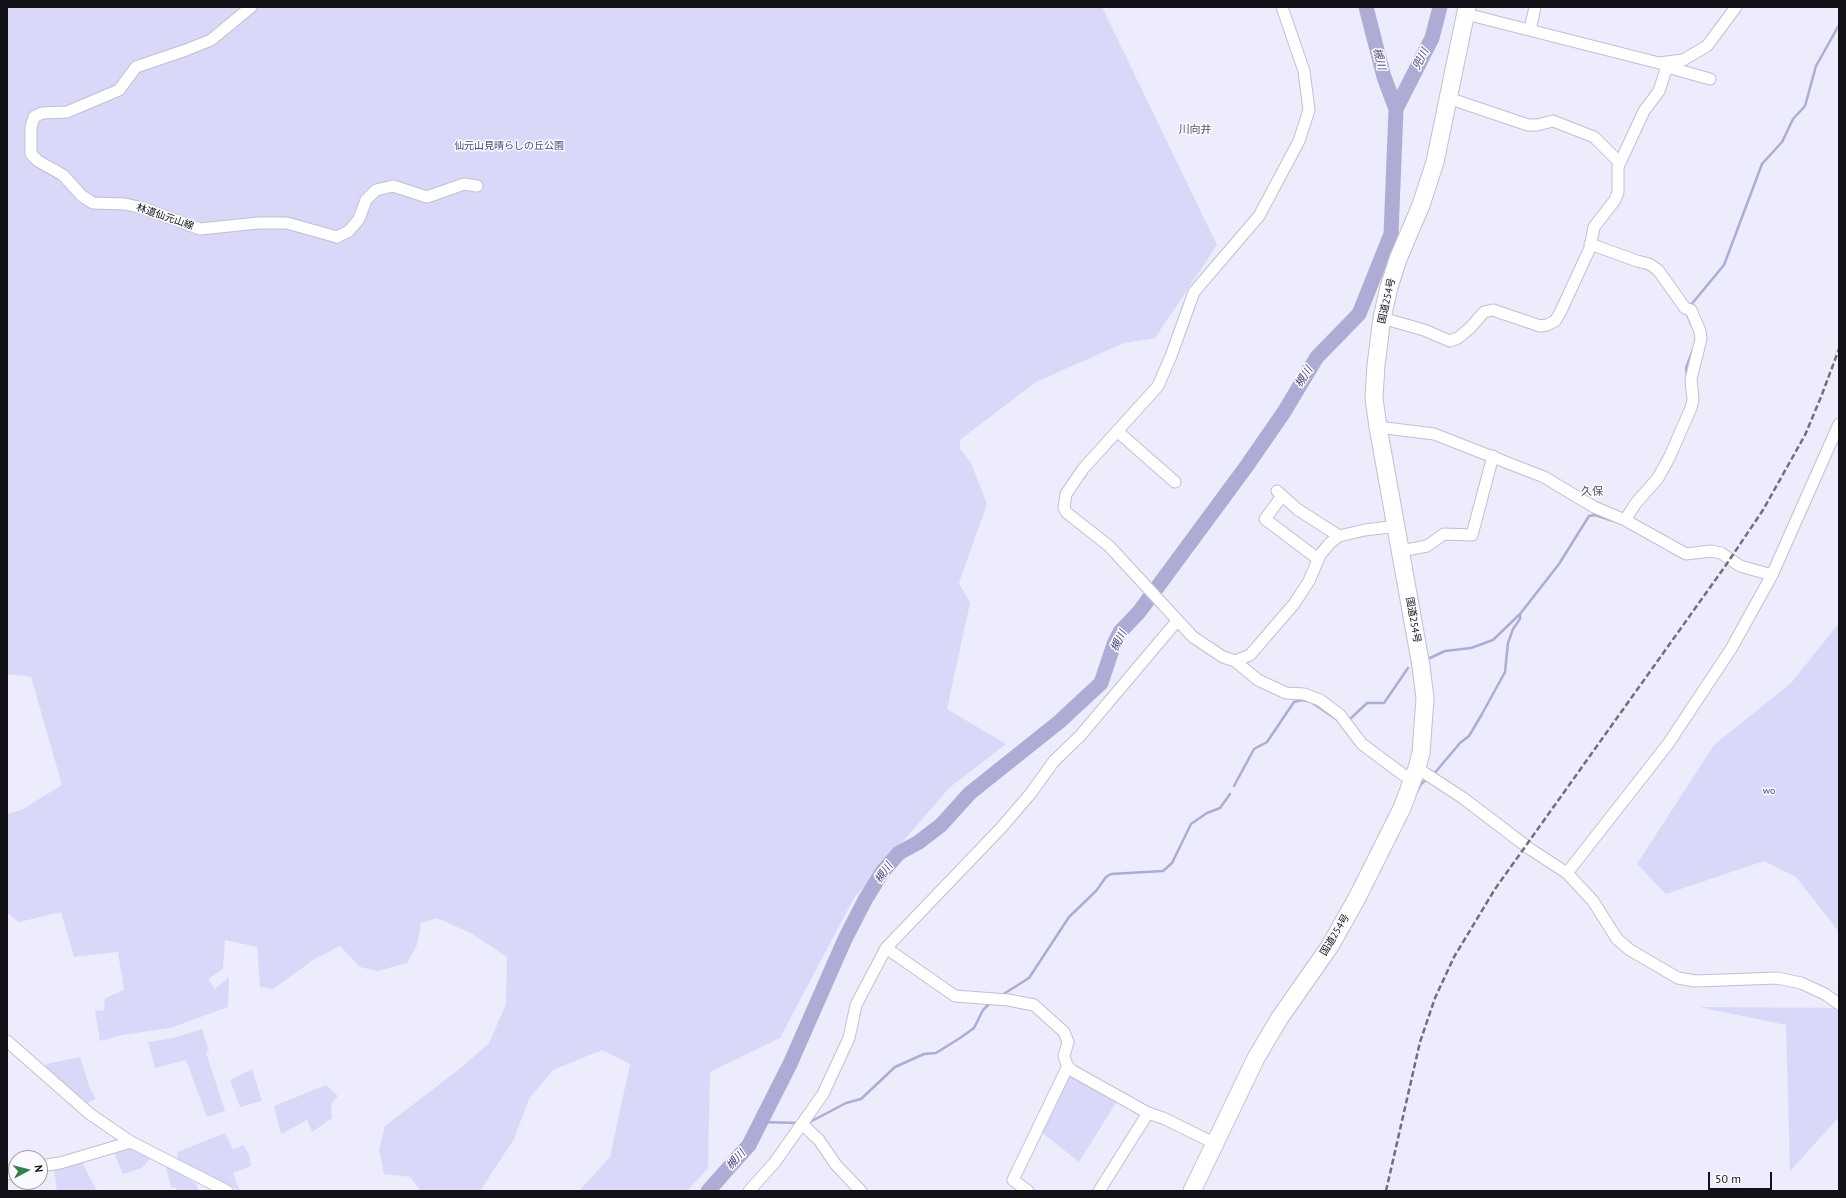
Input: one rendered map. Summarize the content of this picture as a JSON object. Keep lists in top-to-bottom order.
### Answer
{
  "streets": {
    "highway": ["国道254号"],
    "street": ["林道仙元山線"]
  },
  "districts": ["川向井", "久保"],
  "water": ["槻川", "兜川"],
  "parks": ["仙元山見晴らしの丘公園", "wo"],
  "scale_bar": "50 m",
  "north": "right"
}
